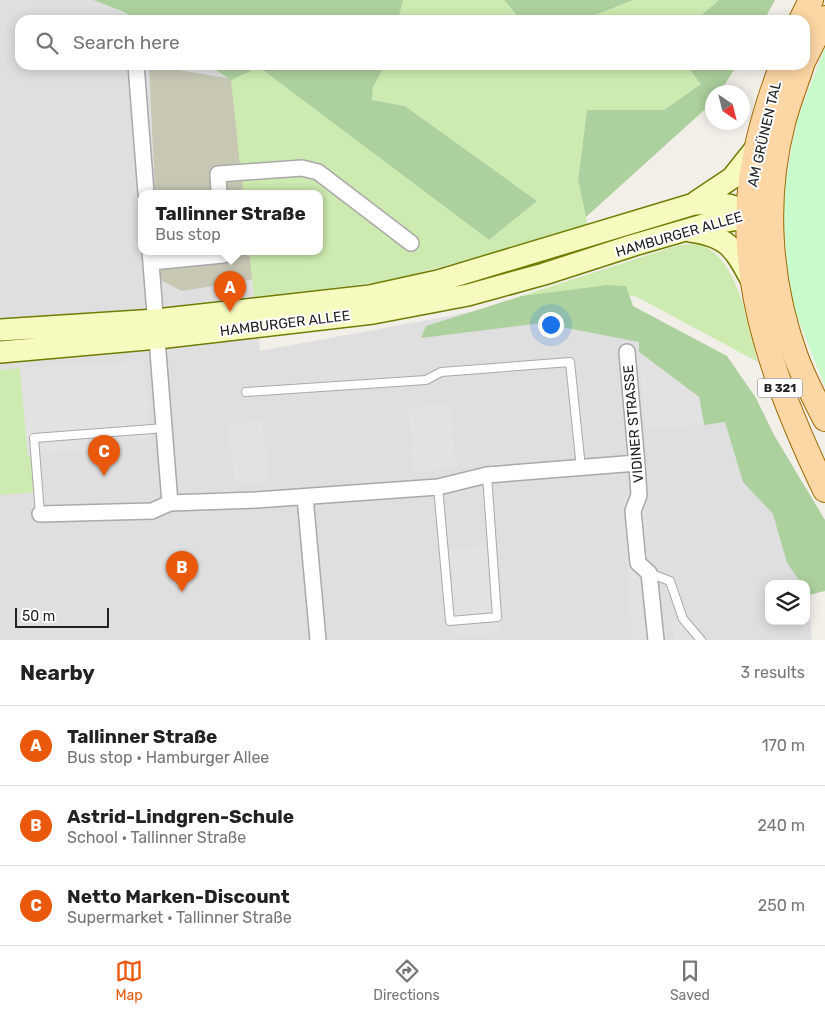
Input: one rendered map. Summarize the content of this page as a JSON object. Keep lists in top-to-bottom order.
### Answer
{
  "streets": {
    "main road": ["AM GRÜNEN TAL", "B 321"],
    "street": ["HAMBURGER ALLEE", "VIDINER STRASSE"]
  },
  "crossings": [
    ["AM GRÜNEN TAL", "HAMBURGER ALLEE"]
  ],
  "scale_bar": "50 m",
  "north": "bottom right",
  "page": {
    "search": "Search here",
    "popup": ["Tallinner Straße", "Bus stop"],
    "pins": ["A", "C", "B"],
    "scale": "50 m",
    "heading": ["Nearby", "3 results"],
    "list": [
      {
        "mark": "A",
        "name": "Tallinner Straße",
        "note": "Bus stop · Hamburger Allee",
        "value": "170 m"
      },
      {
        "mark": "B",
        "name": "Astrid-Lindgren-Schule",
        "note": "School · Tallinner Straße",
        "value": "240 m"
      },
      {
        "mark": "C",
        "name": "Netto Marken-Discount",
        "note": "Supermarket · Tallinner Straße",
        "value": "250 m"
      }
    ],
    "nav": ["Map", "Directions", "Saved"]
  }
}
